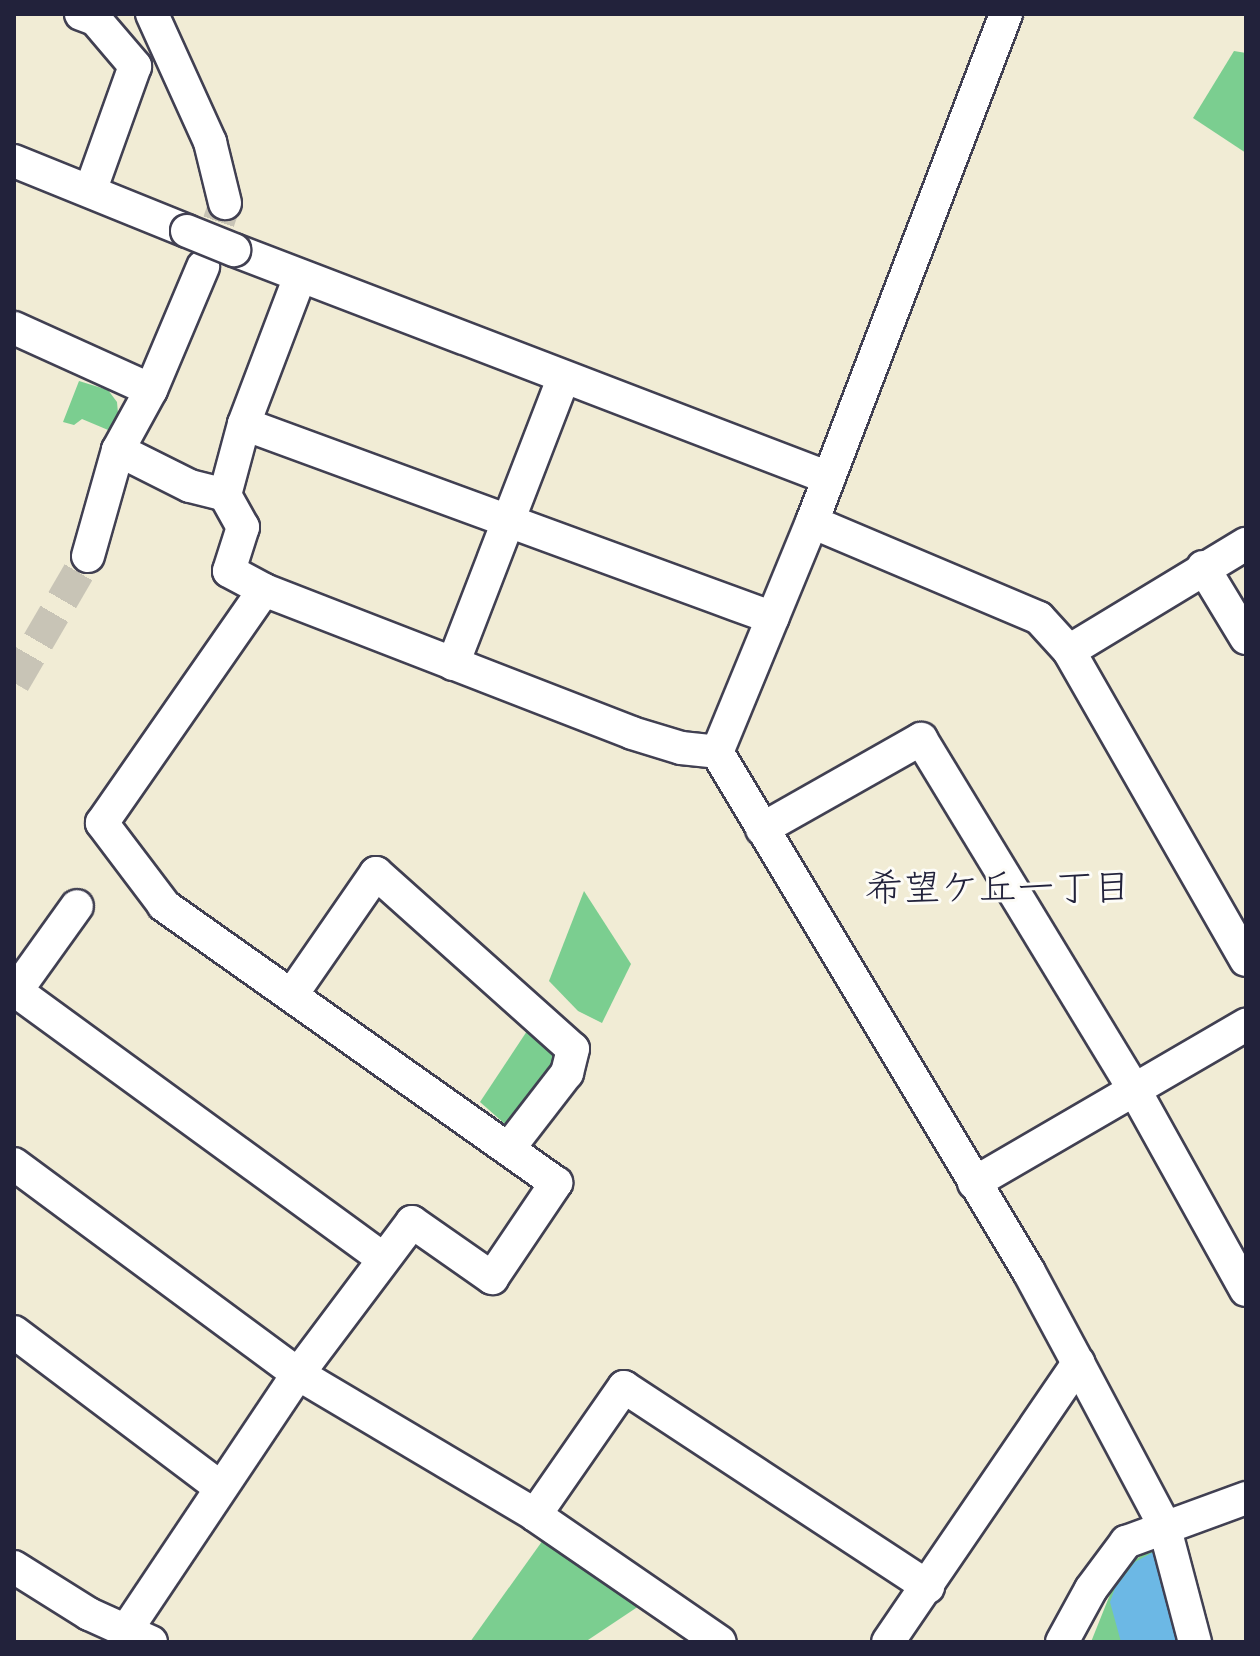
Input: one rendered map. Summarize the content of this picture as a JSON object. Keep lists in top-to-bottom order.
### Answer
{
  "districts": ["希望ケ丘一丁目"]
}
